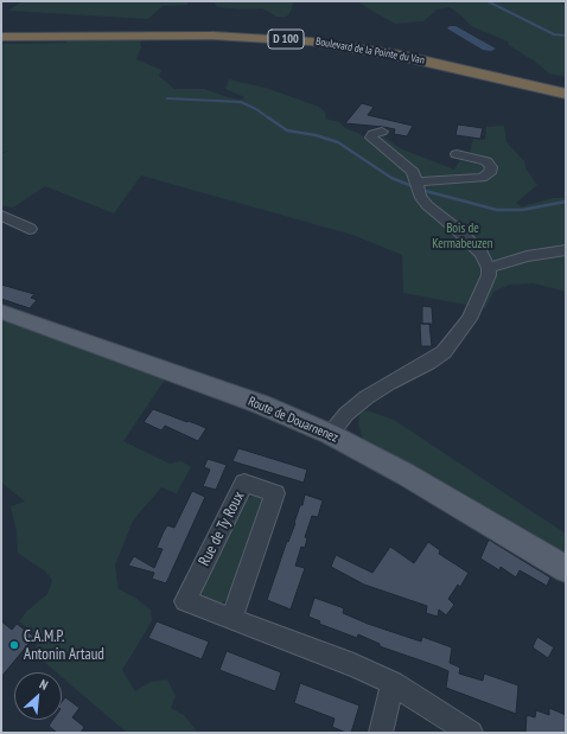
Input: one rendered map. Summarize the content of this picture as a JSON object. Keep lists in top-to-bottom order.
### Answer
{
  "streets": {
    "highway": ["D 100", "Boulevard de la Pointe du Van"],
    "main road": ["Route de Douarnenez"],
    "street": ["Rue de Ty Roux"]
  },
  "parks": ["Bois de Kermabeuzen"],
  "places": ["C.A.M.P. Antonin Artaud"],
  "north": "top right"
}
